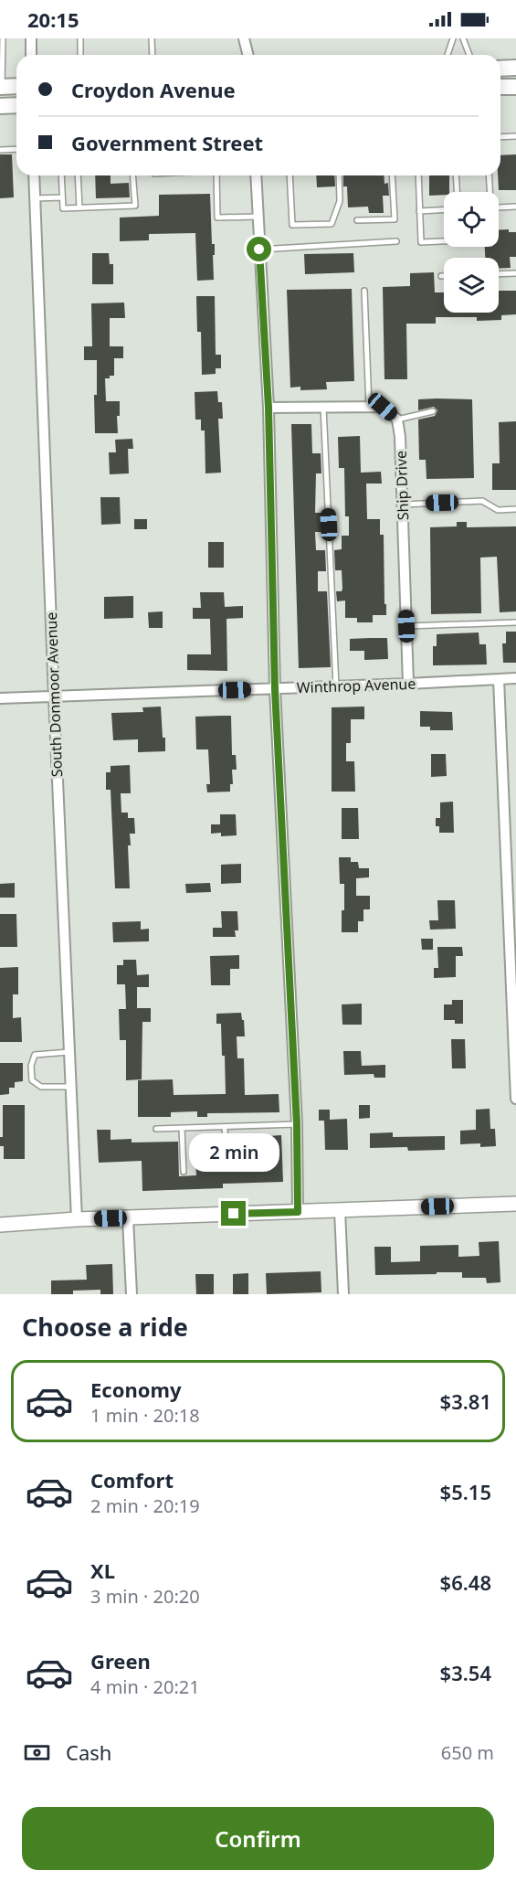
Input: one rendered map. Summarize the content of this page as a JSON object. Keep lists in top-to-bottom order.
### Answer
{
  "streets": {
    "street": ["Ship Drive", "Winthrop Avenue", "South Donmoor Avenue"]
  },
  "crossings": [
    ["Ship Drive", "Winthrop Avenue"],
    ["Winthrop Avenue", "South Donmoor Avenue"]
  ],
  "page": {
    "status": "20:15",
    "banner": ["Croydon Avenue", "Government Street"],
    "bubble": "2 min",
    "heading": "Choose a ride",
    "list": [
      {
        "name": "Economy",
        "note": "1 min · 20:18",
        "value": "$3.81"
      },
      {
        "name": "Comfort",
        "note": "2 min · 20:19",
        "value": "$5.15"
      },
      {
        "name": "XL",
        "note": "3 min · 20:20",
        "value": "$6.48"
      },
      {
        "name": "Green",
        "note": "4 min · 20:21",
        "value": "$3.54"
      }
    ],
    "pay": ["Cash", "650 m"],
    "buttons": "Confirm"
  }
}
